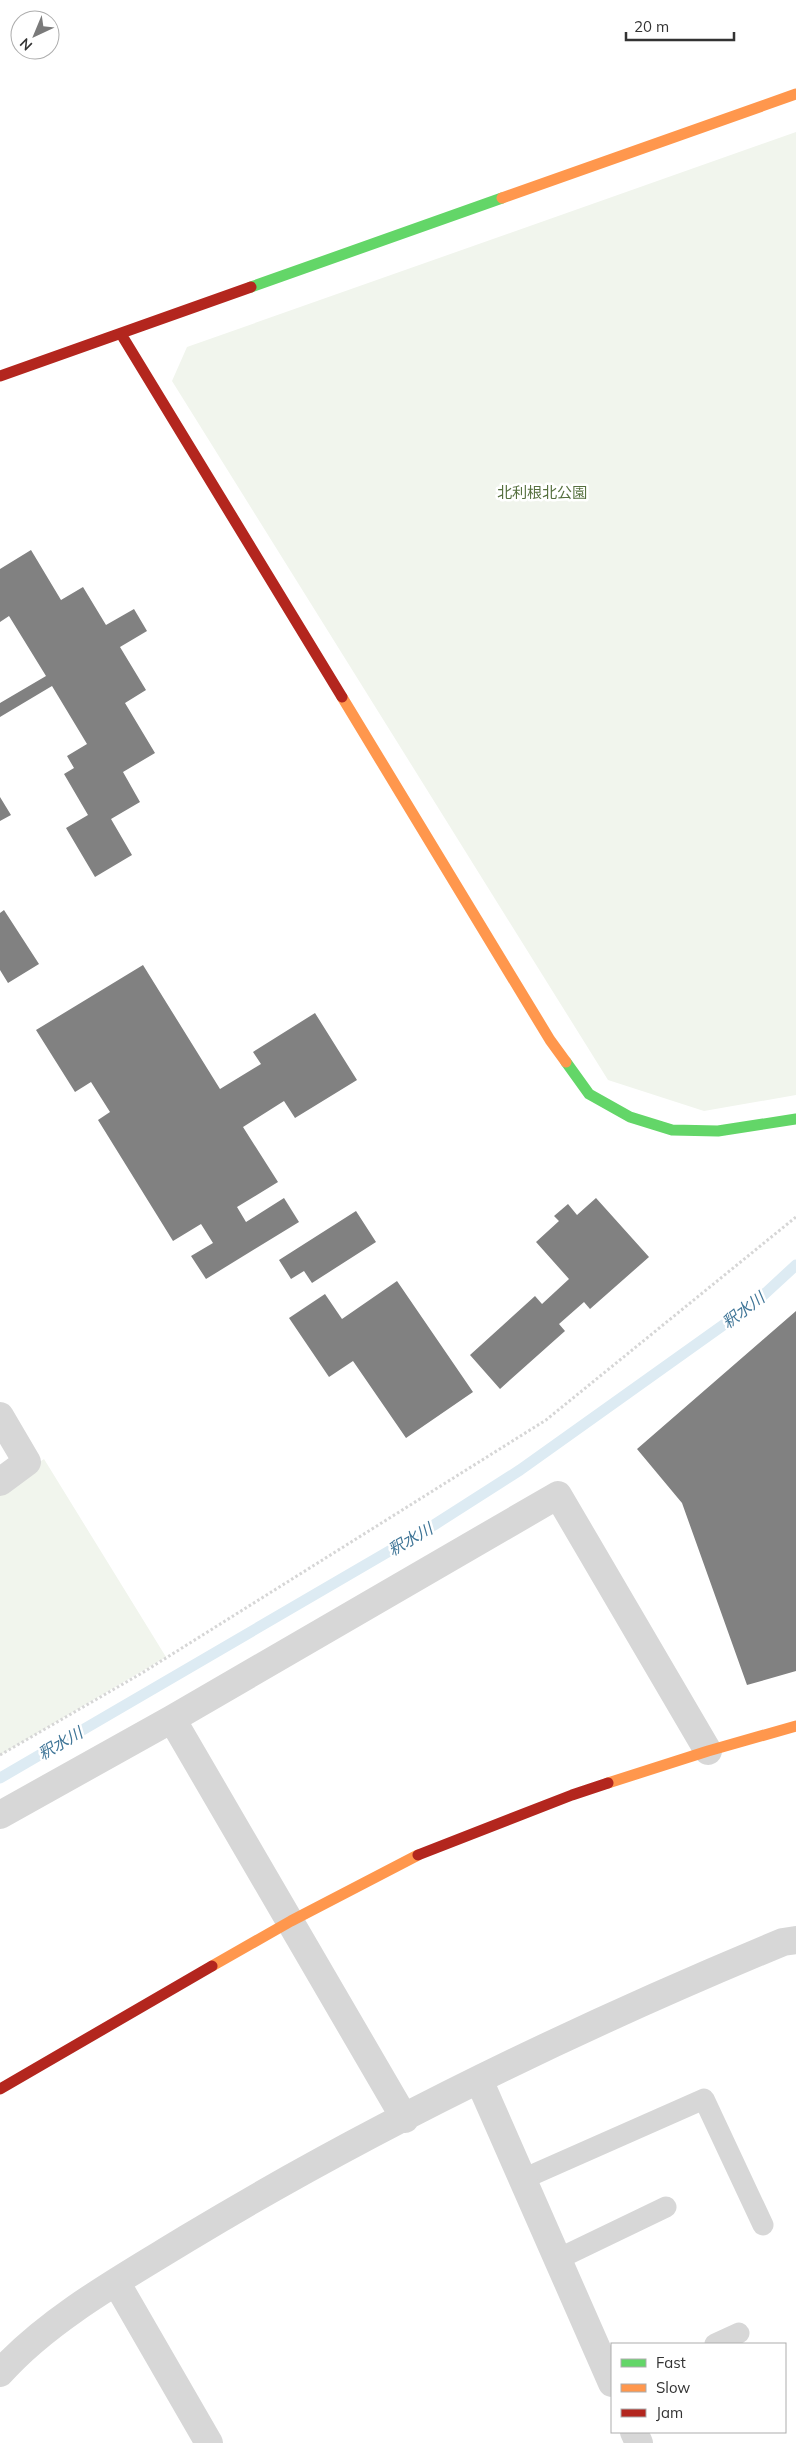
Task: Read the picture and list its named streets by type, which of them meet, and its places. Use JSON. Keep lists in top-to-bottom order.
{
  "water": ["釈水川"],
  "parks": ["北利根北公園"],
  "legend": ["Fast", "Slow", "Jam"],
  "scale_bar": "20 m",
  "north": "bottom left"
}
